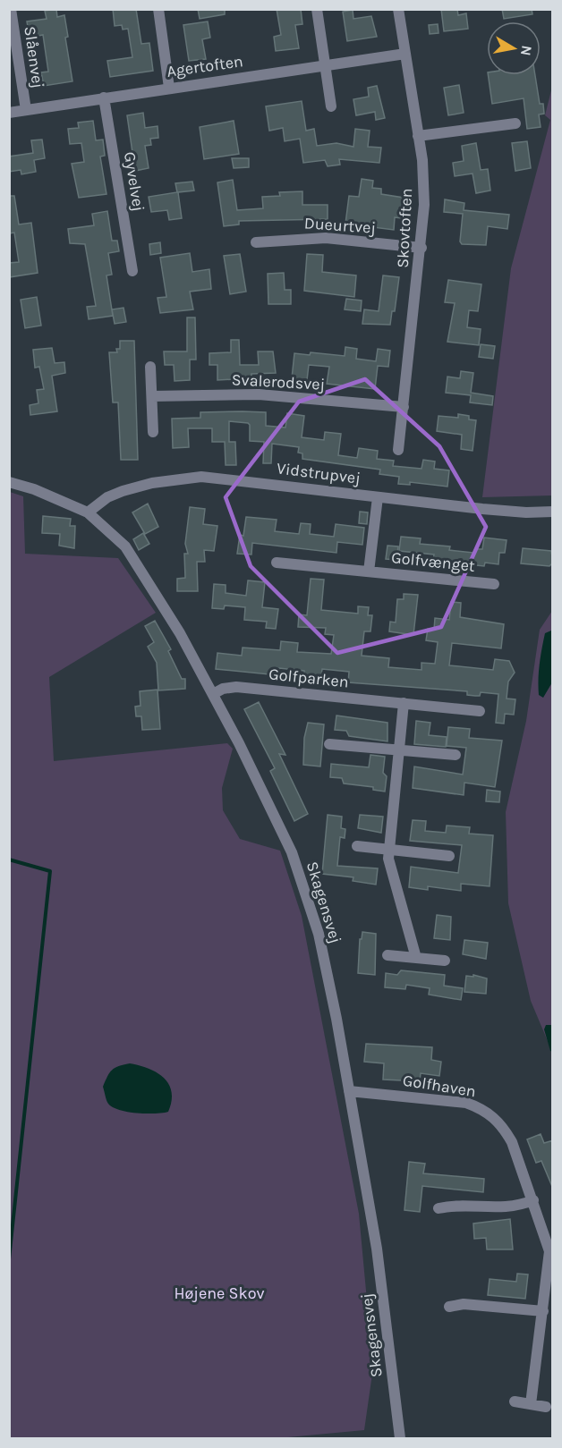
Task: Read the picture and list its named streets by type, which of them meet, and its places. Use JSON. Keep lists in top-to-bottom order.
{
  "streets": {
    "street": [
      "Slåenvej",
      "Agertoften",
      "Gyvelvej",
      "Dueurtvej",
      "Skovtoften",
      "Svalerodsvej",
      "Vidstrupvej",
      "Golfvænget",
      "Golfparken",
      "Skagensvej",
      "Golfhaven"
    ]
  },
  "crossings": [
    ["Slåenvej", "Agertoften"],
    ["Agertoften", "Gyvelvej"],
    ["Agertoften", "Skovtoften"],
    ["Dueurtvej", "Skovtoften"],
    ["Skovtoften", "Svalerodsvej"],
    ["Vidstrupvej", "Golfvænget"],
    ["Vidstrupvej", "Skagensvej"],
    ["Golfparken", "Skagensvej"],
    ["Skagensvej", "Golfhaven"]
  ],
  "parks": ["Højene Skov"],
  "north": "right"
}
